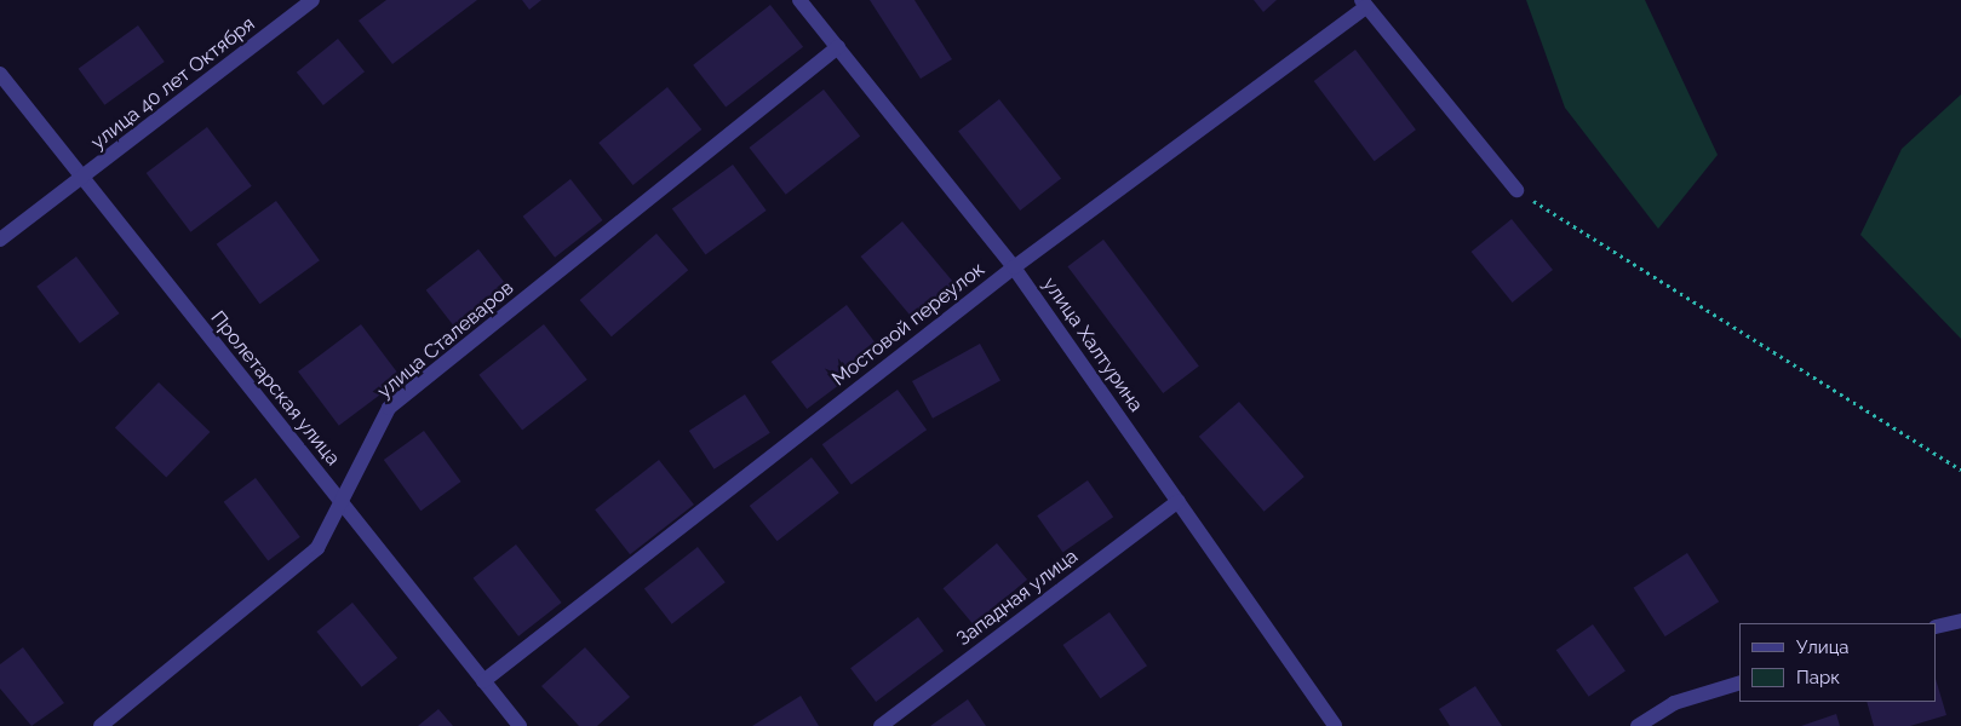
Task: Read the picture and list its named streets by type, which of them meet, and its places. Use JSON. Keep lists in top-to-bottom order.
{
  "streets": {
    "street": [
      "улица 40 лет Октября",
      "Мостовой переулок",
      "улица Сталеваров",
      "улица Халтурина",
      "Пролетарская улица",
      "Западная улица"
    ]
  },
  "crossings": [
    ["улица 40 лет Октября", "Пролетарская улица"],
    ["Мостовой переулок", "улица Халтурина"],
    ["Мостовой переулок", "Пролетарская улица"],
    ["улица Сталеваров", "улица Халтурина"],
    ["улица Сталеваров", "Пролетарская улица"],
    ["улица Халтурина", "Западная улица"]
  ],
  "legend": ["Улица", "Парк"]
}
